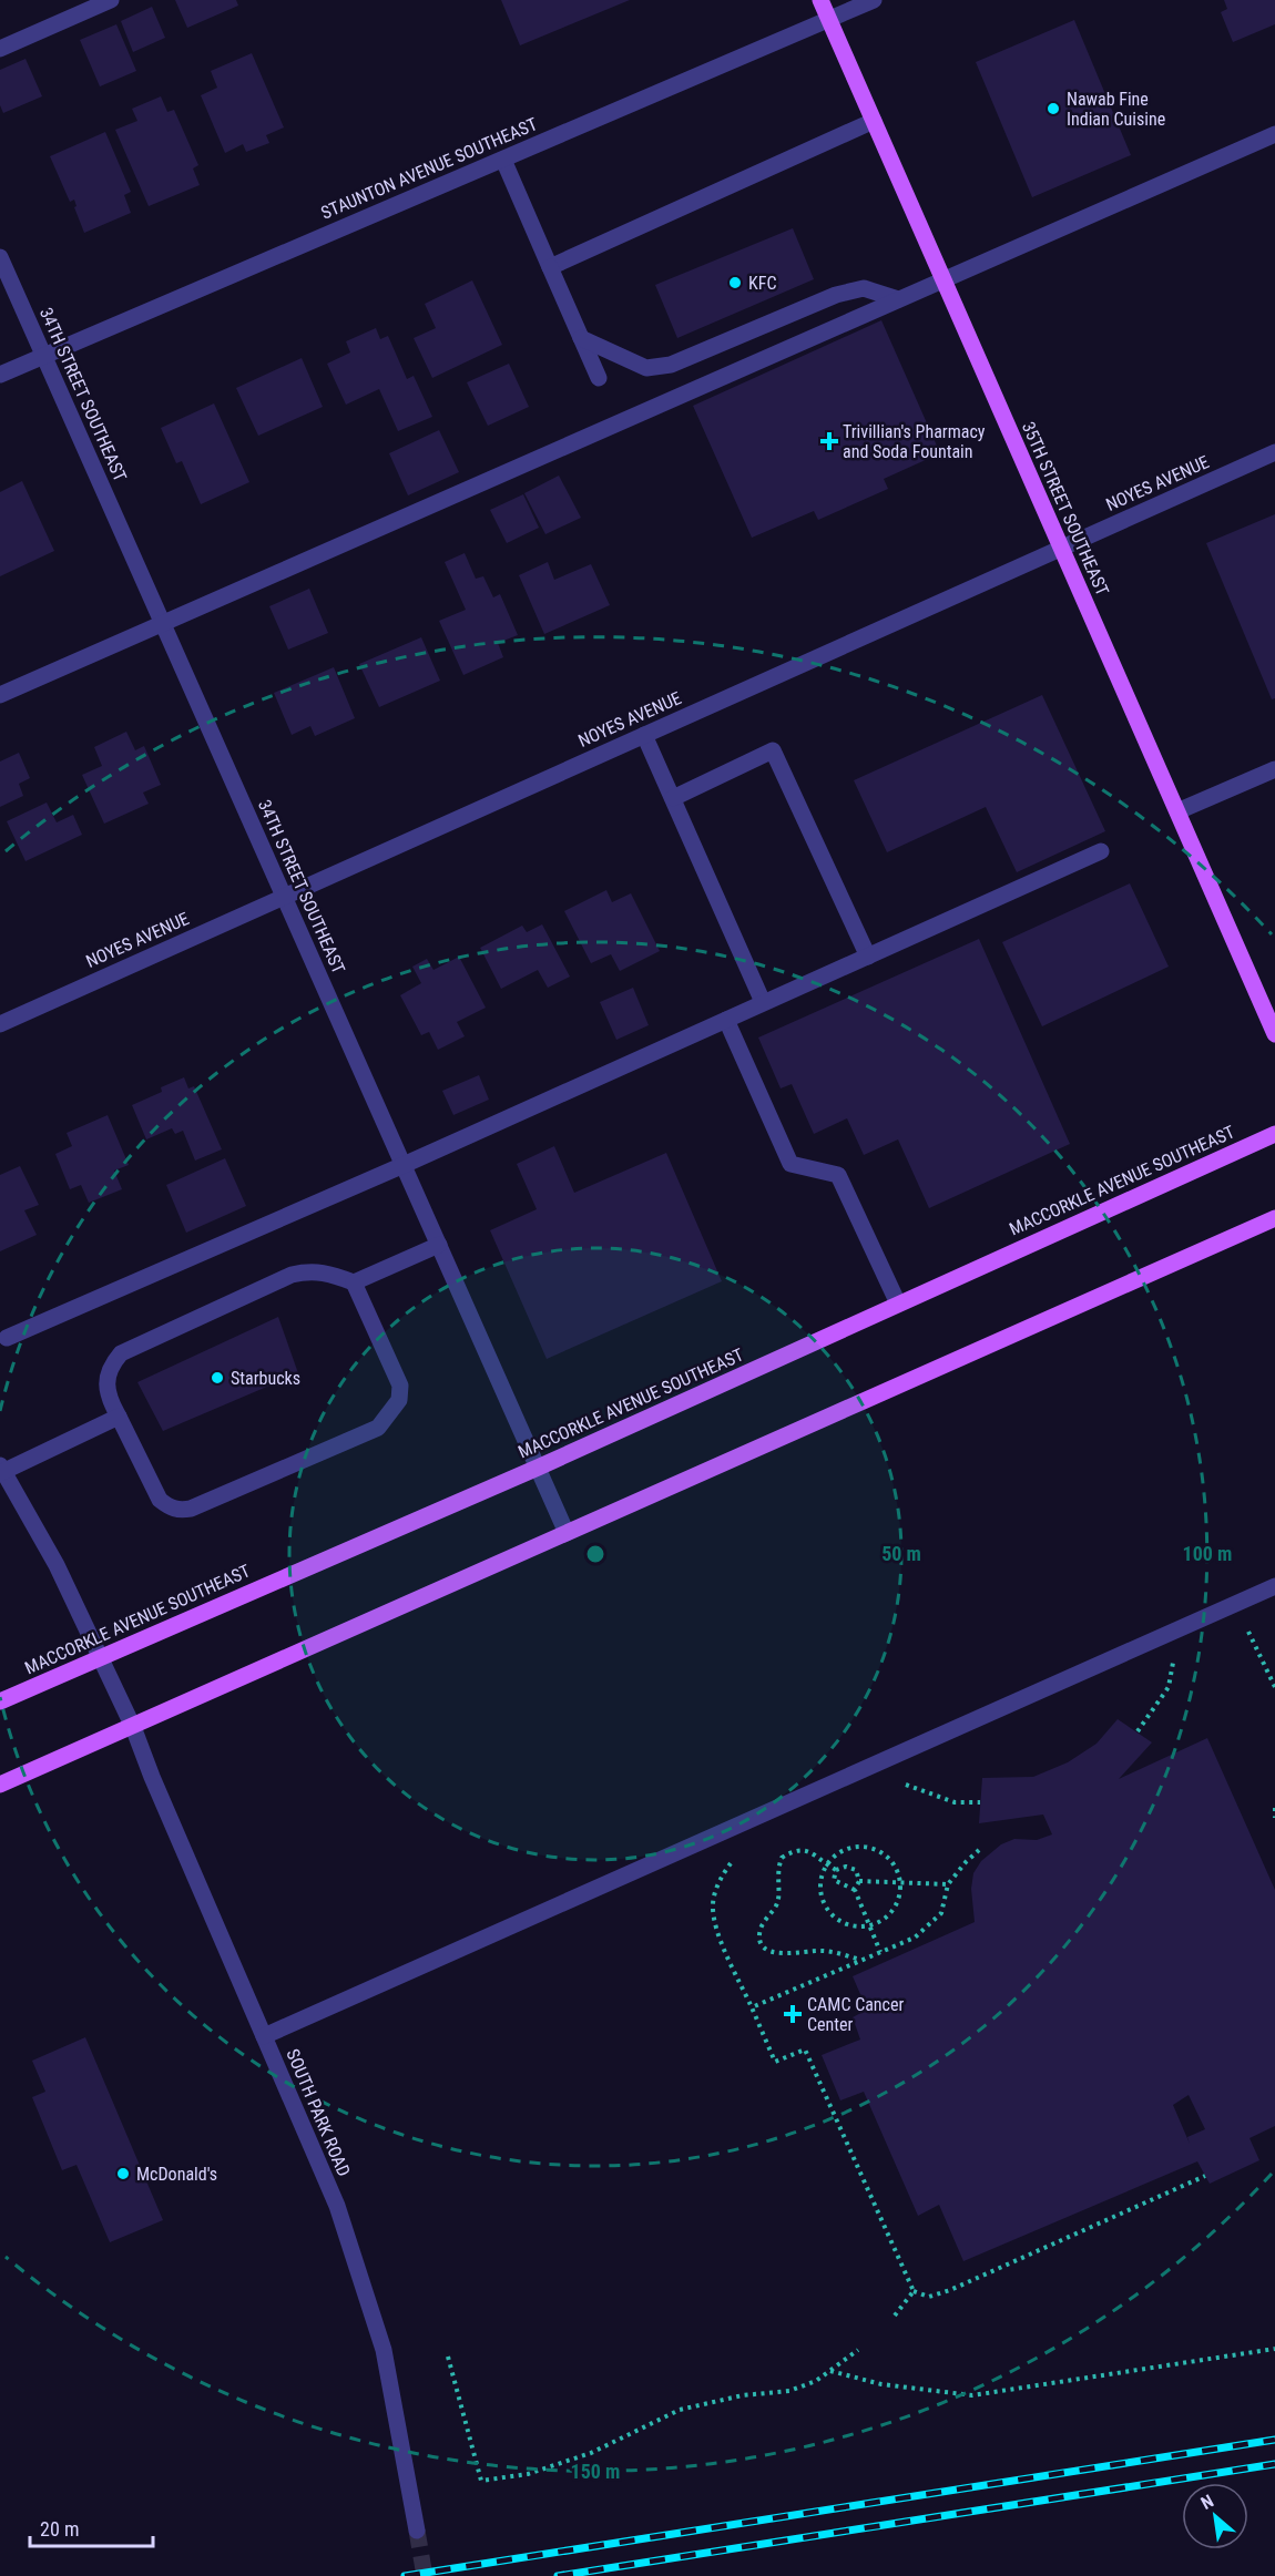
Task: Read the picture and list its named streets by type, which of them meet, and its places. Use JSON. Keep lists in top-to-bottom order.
{
  "streets": {
    "main road": ["35TH STREET SOUTHEAST", "MACCORKLE AVENUE SOUTHEAST"],
    "street": [
      "STAUNTON AVENUE SOUTHEAST",
      "34TH STREET SOUTHEAST",
      "NOYES AVENUE",
      "SOUTH PARK ROAD"
    ]
  },
  "crossings": [
    ["STAUNTON AVENUE SOUTHEAST", "34TH STREET SOUTHEAST"],
    ["STAUNTON AVENUE SOUTHEAST", "35TH STREET SOUTHEAST"],
    ["34TH STREET SOUTHEAST", "NOYES AVENUE"],
    ["34TH STREET SOUTHEAST", "MACCORKLE AVENUE SOUTHEAST"],
    ["NOYES AVENUE", "35TH STREET SOUTHEAST"],
    ["MACCORKLE AVENUE SOUTHEAST", "SOUTH PARK ROAD"]
  ],
  "places": {
    "other": [
      "Nawab Fine Indian Cuisine",
      "KFC",
      "Starbucks",
      "McDonald's"
    ],
    "health": ["Trivillian's Pharmacy and Soda Fountain", "CAMC Cancer Center"]
  },
  "scale_bar": "20 m",
  "north": "top left",
  "rings": ["50 m", "100 m", "150 m"]
}
